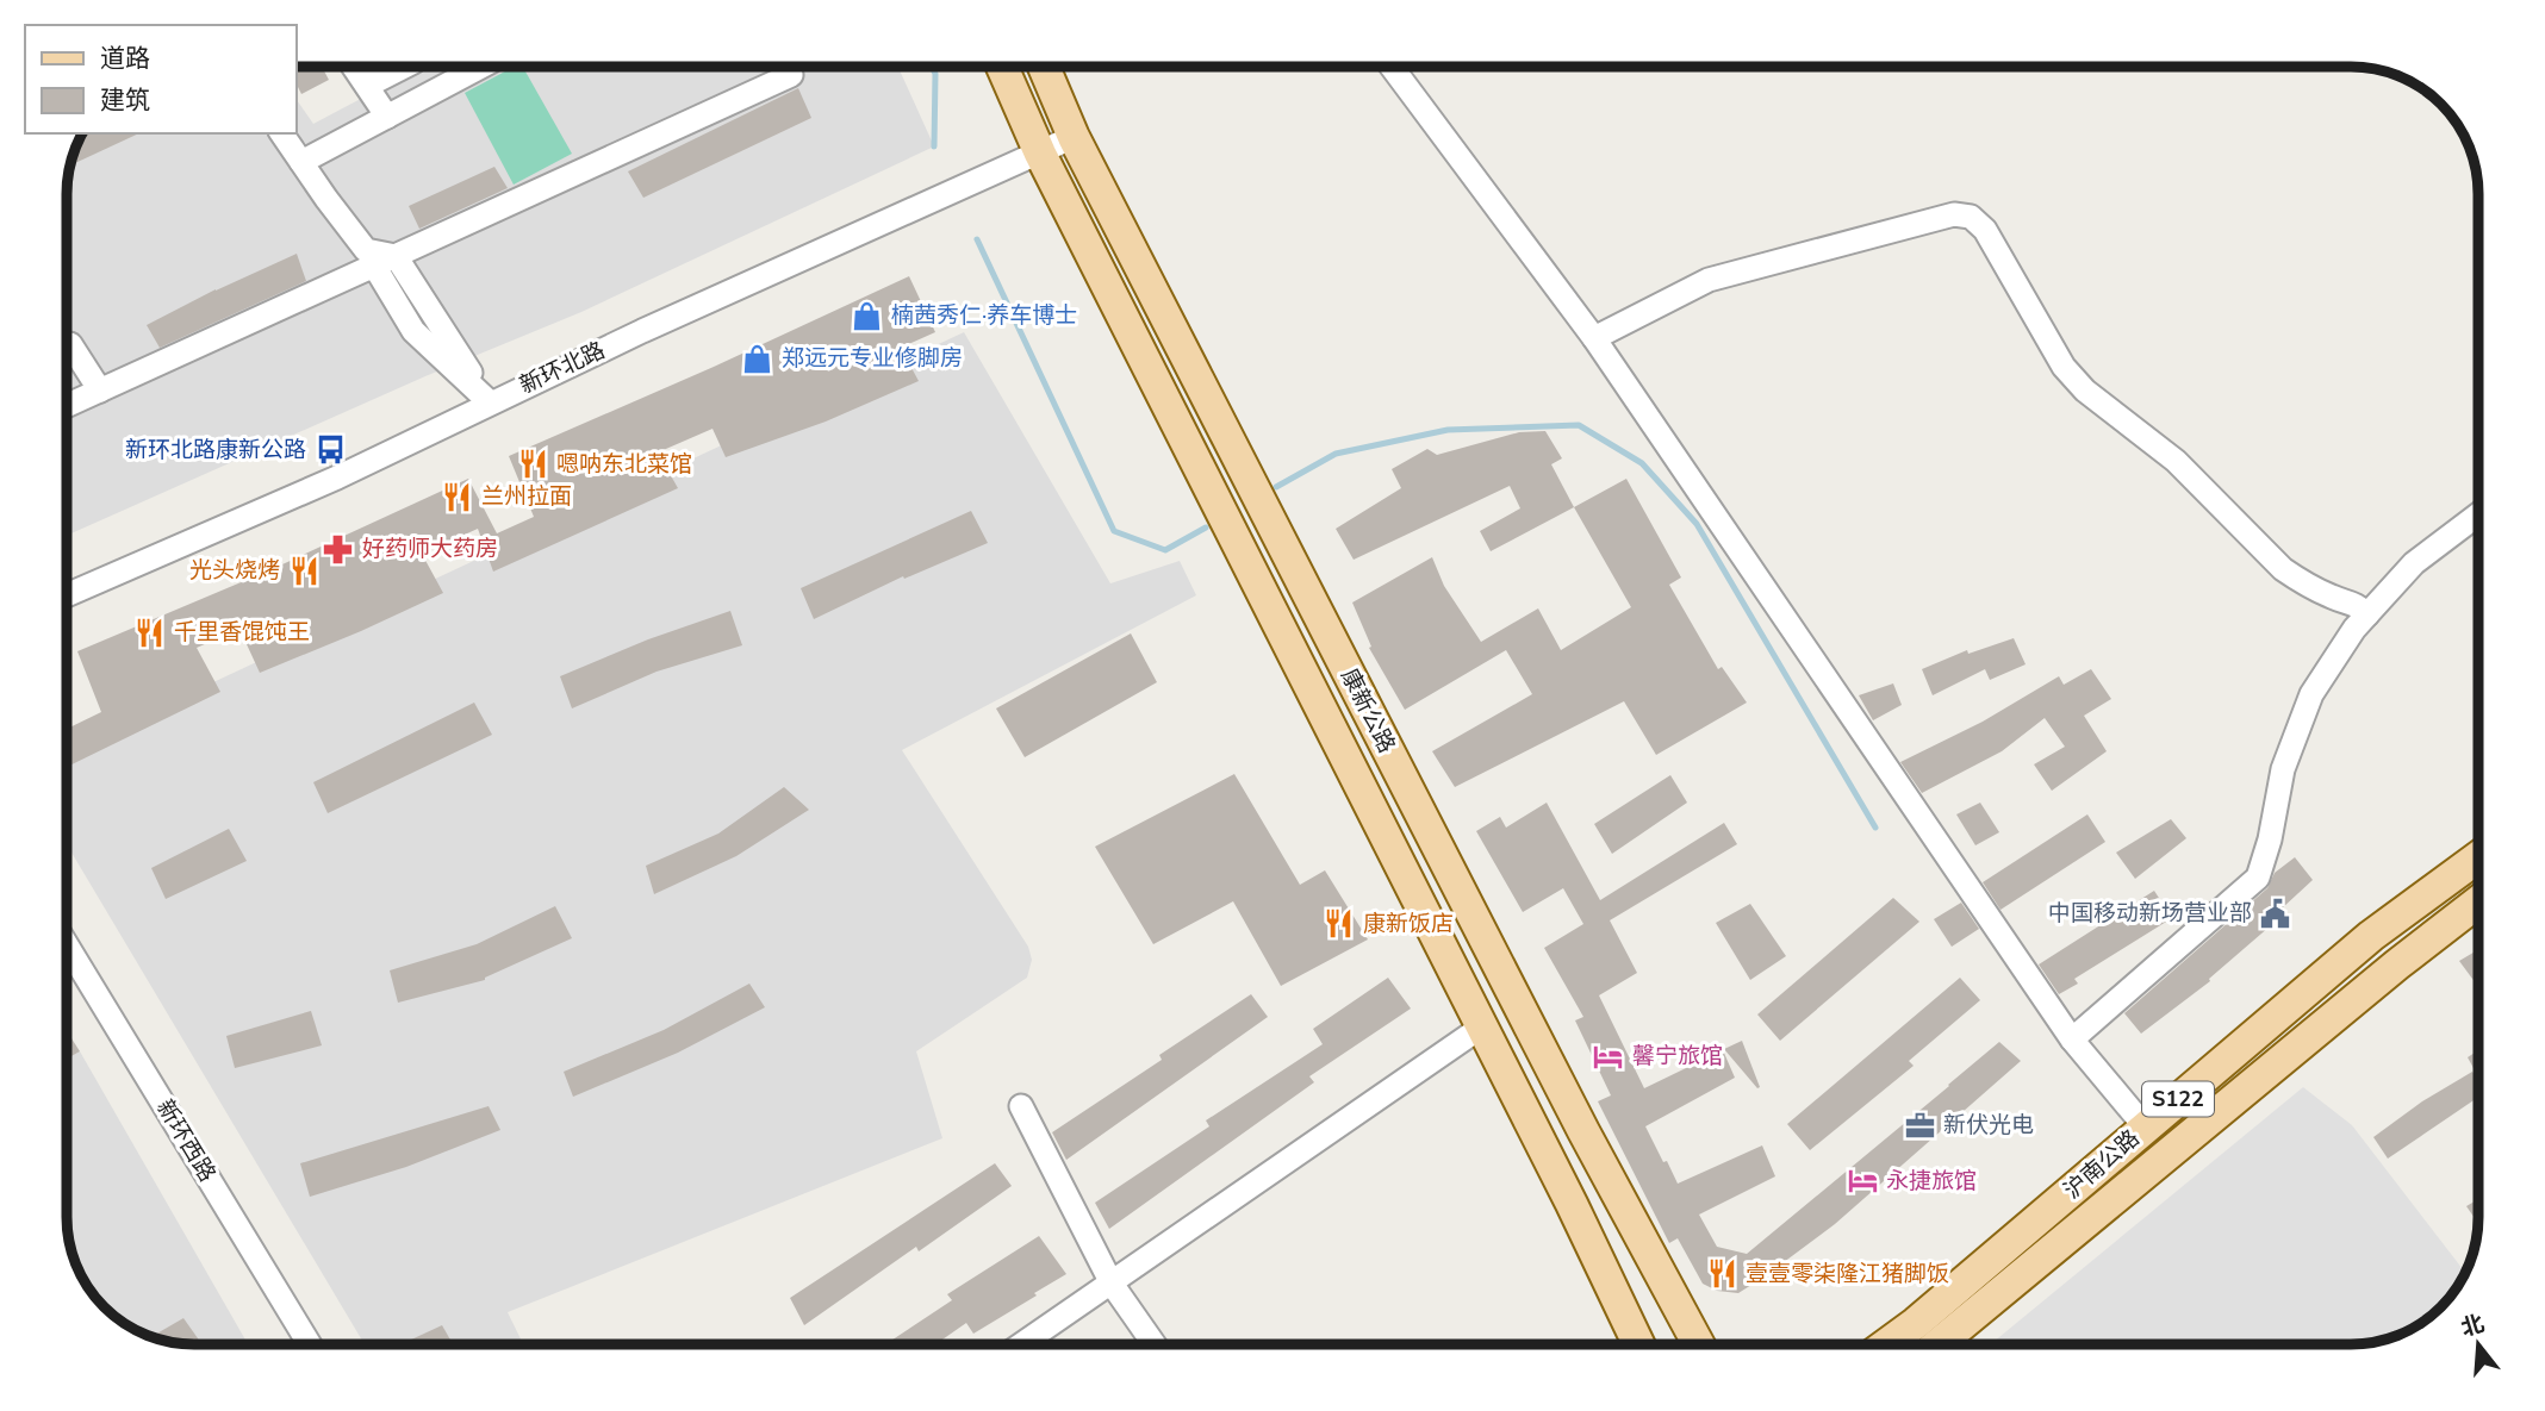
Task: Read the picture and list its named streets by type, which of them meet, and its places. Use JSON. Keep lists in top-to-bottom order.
{
  "streets": {
    "main road": ["康新公路", "S122", "沪南公路"],
    "street": ["新环北路", "新环西路"]
  },
  "crossings": [
    ["新环北路", "康新公路"]
  ],
  "places": {
    "shop": ["楠茜秀仁·养车博士", "郑远元专业修脚房"],
    "bus stop": ["新环北路康新公路"],
    "restaurant": [
      "嗯呐东北菜馆",
      "兰州拉面",
      "光头烧烤",
      "千里香馄饨王",
      "康新饭店",
      "壹壹零柒隆江猪脚饭"
    ],
    "pharmacy": ["好药师大药房"],
    "public building": ["中国移动新场营业部"],
    "hotel": ["馨宁旅馆", "永捷旅馆"],
    "office": ["新伏光电"]
  },
  "legend": ["道路", "建筑"],
  "north": "top"
}
